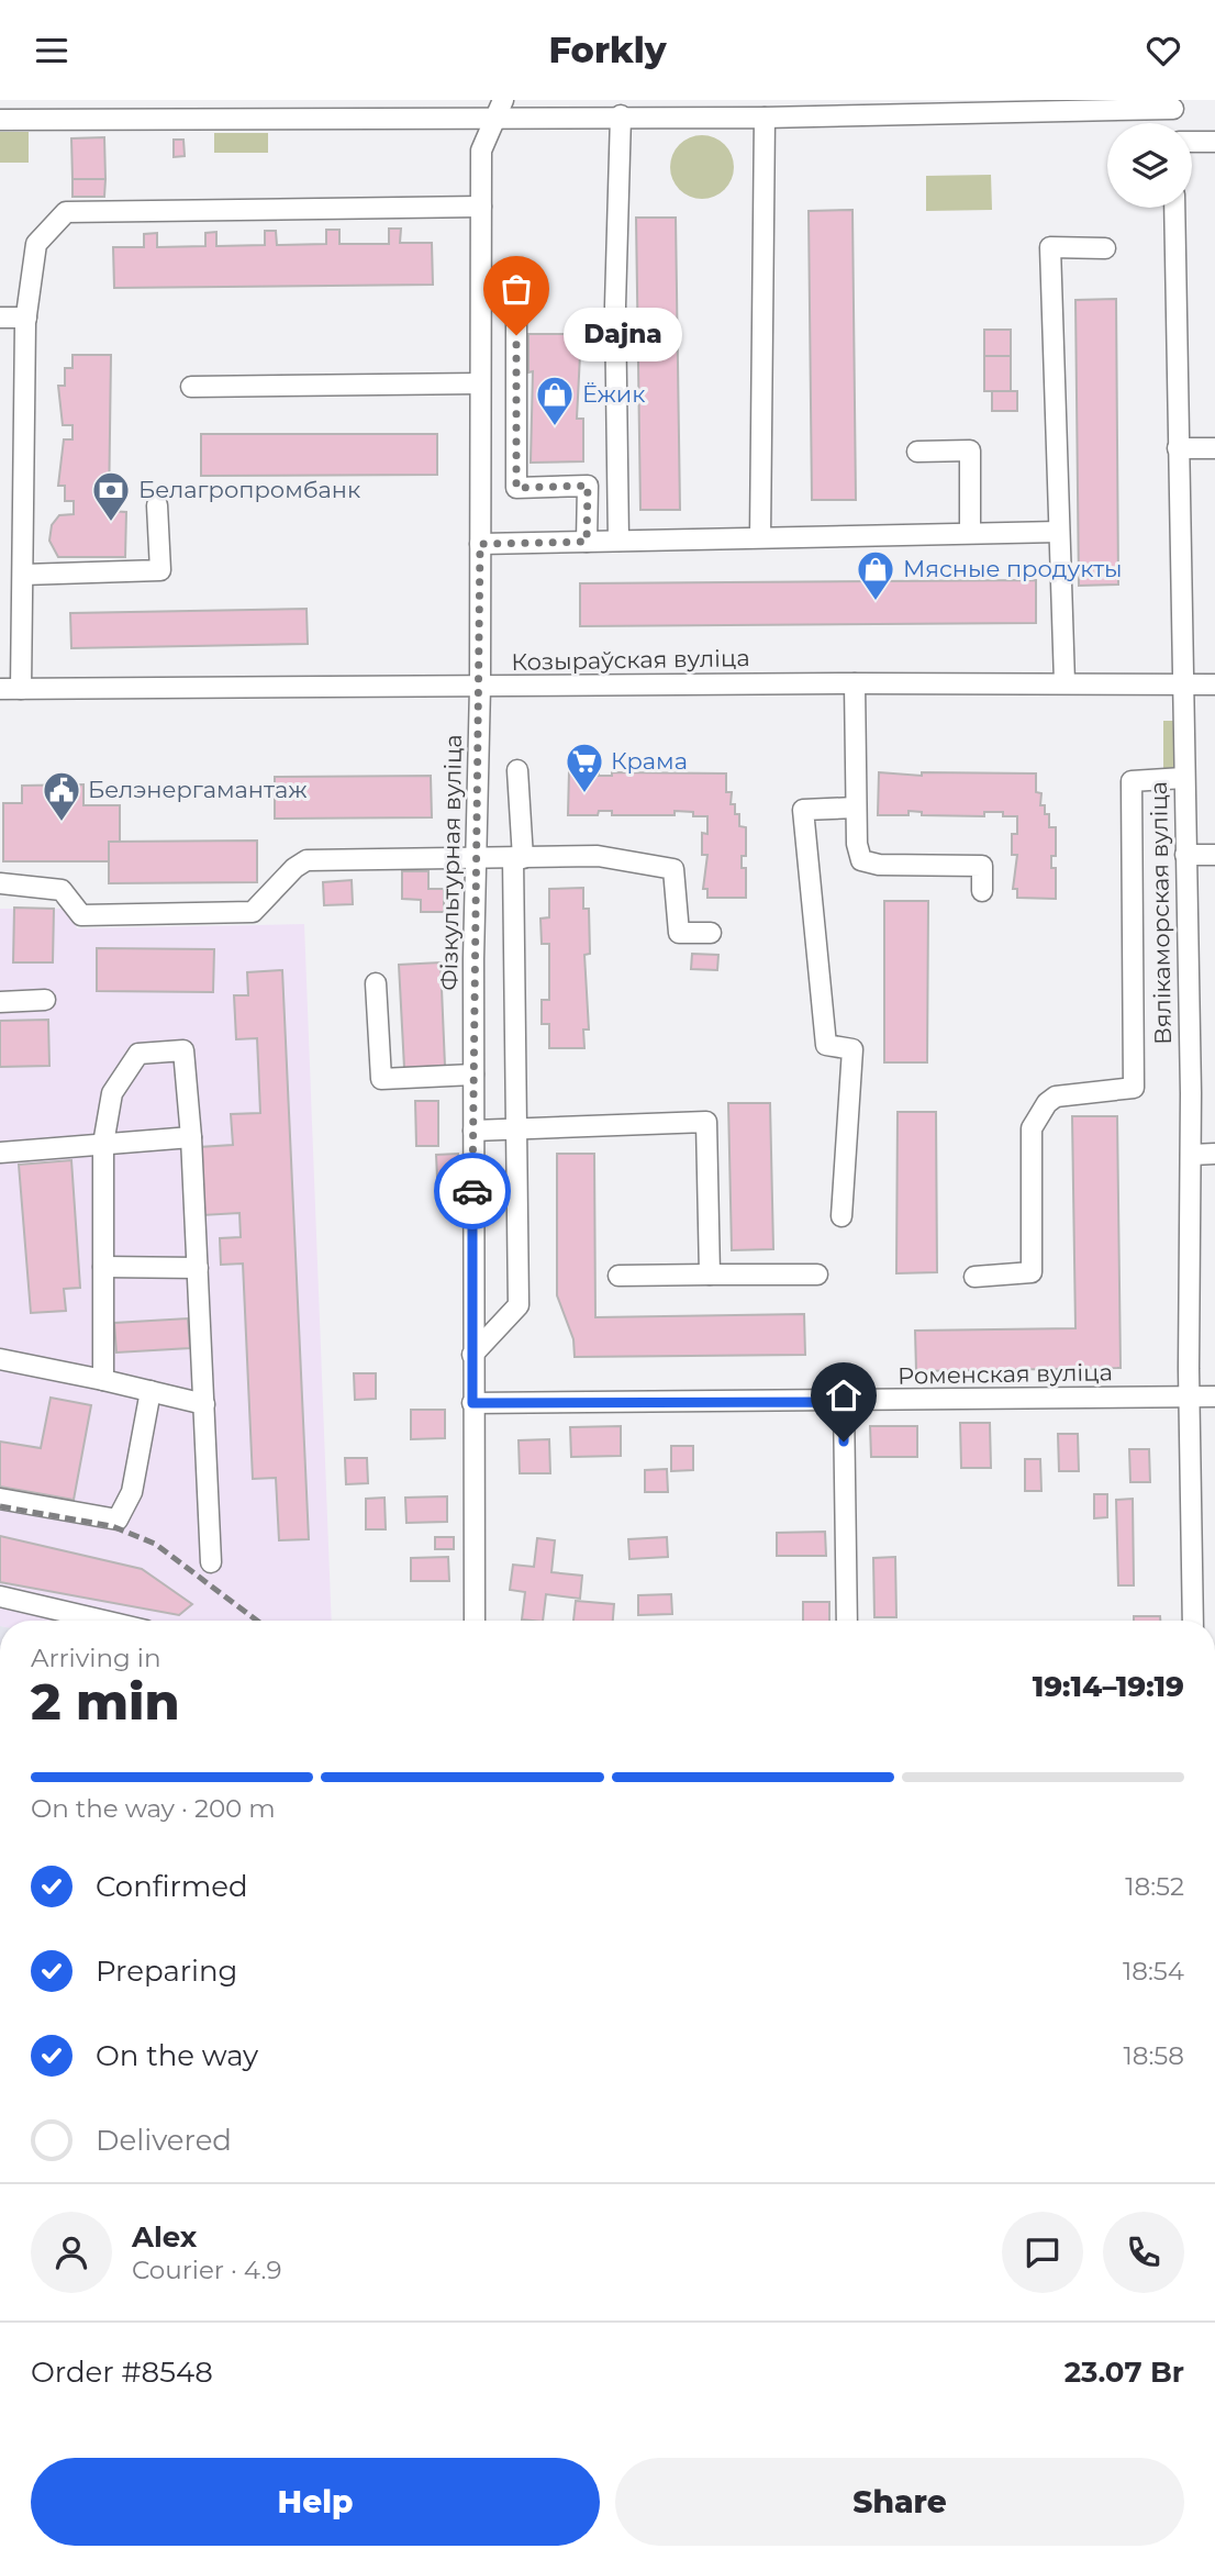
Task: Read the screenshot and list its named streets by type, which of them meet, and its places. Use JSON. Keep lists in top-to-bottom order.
{
  "streets": {
    "street": [
      "Козыраўская вуліца",
      "Фізкультурная вуліца",
      "Вялікаморская вуліца",
      "Роменская вуліца"
    ]
  },
  "crossings": [
    ["Козыраўская вуліца", "Фізкультурная вуліца"],
    ["Козыраўская вуліца", "Вялікаморская вуліца"],
    ["Фізкультурная вуліца", "Роменская вуліца"],
    ["Вялікаморская вуліца", "Роменская вуліца"]
  ],
  "places": {
    "other": ["Dajna"],
    "shop": ["Ёжик", "Мясные продукты"],
    "bank": ["Белагропромбанк"],
    "supermarket": ["Крама"],
    "public building": ["Белэнергамантаж"]
  },
  "page": {
    "header": "Forkly",
    "bubble": "Dajna",
    "heading": ["2 min", "Arriving in", "19:14–19:19"],
    "panel": [
      "Alex",
      "Courier · 4.9",
      "Order #8548",
      "23.07 Br"
    ],
    "bar": "On the way · 200 m",
    "list": [
      ["Confirmed", "18:52"],
      ["Preparing", "18:54"],
      ["On the way", "18:58"],
      "Delivered"
    ],
    "buttons": ["Help", "Share"]
  }
}
